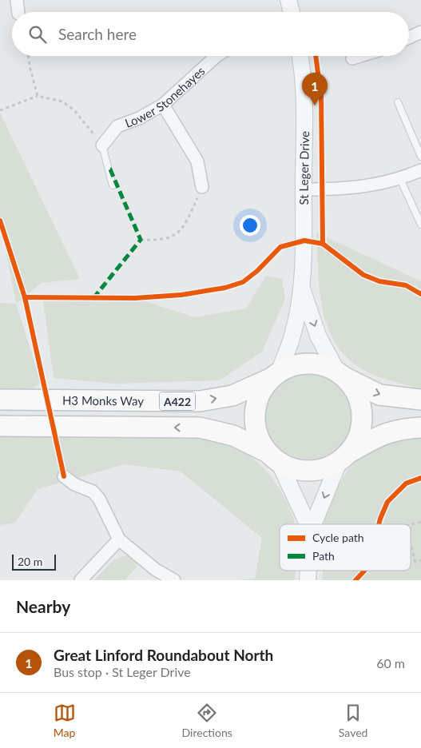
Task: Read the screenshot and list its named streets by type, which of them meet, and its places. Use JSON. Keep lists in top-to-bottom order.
{
  "streets": {
    "main road": ["H3 Monks Way", "A422"],
    "street": ["Lower Stonehayes", "St Leger Drive"]
  },
  "crossings": [
    ["St Leger Drive", "H3 Monks Way"],
    ["St Leger Drive", "A422"],
    ["H3 Monks Way", "A422"]
  ],
  "legend": ["Cycle path", "Path"],
  "scale_bar": "20 m",
  "page": {
    "search": "Search here",
    "pins": "1",
    "scale": "20 m",
    "heading": "Nearby",
    "list": [
      {
        "mark": "1",
        "name": "Great Linford Roundabout North",
        "note": "Bus stop · St Leger Drive",
        "value": "60 m"
      }
    ],
    "nav": ["Map", "Directions", "Saved"]
  }
}
